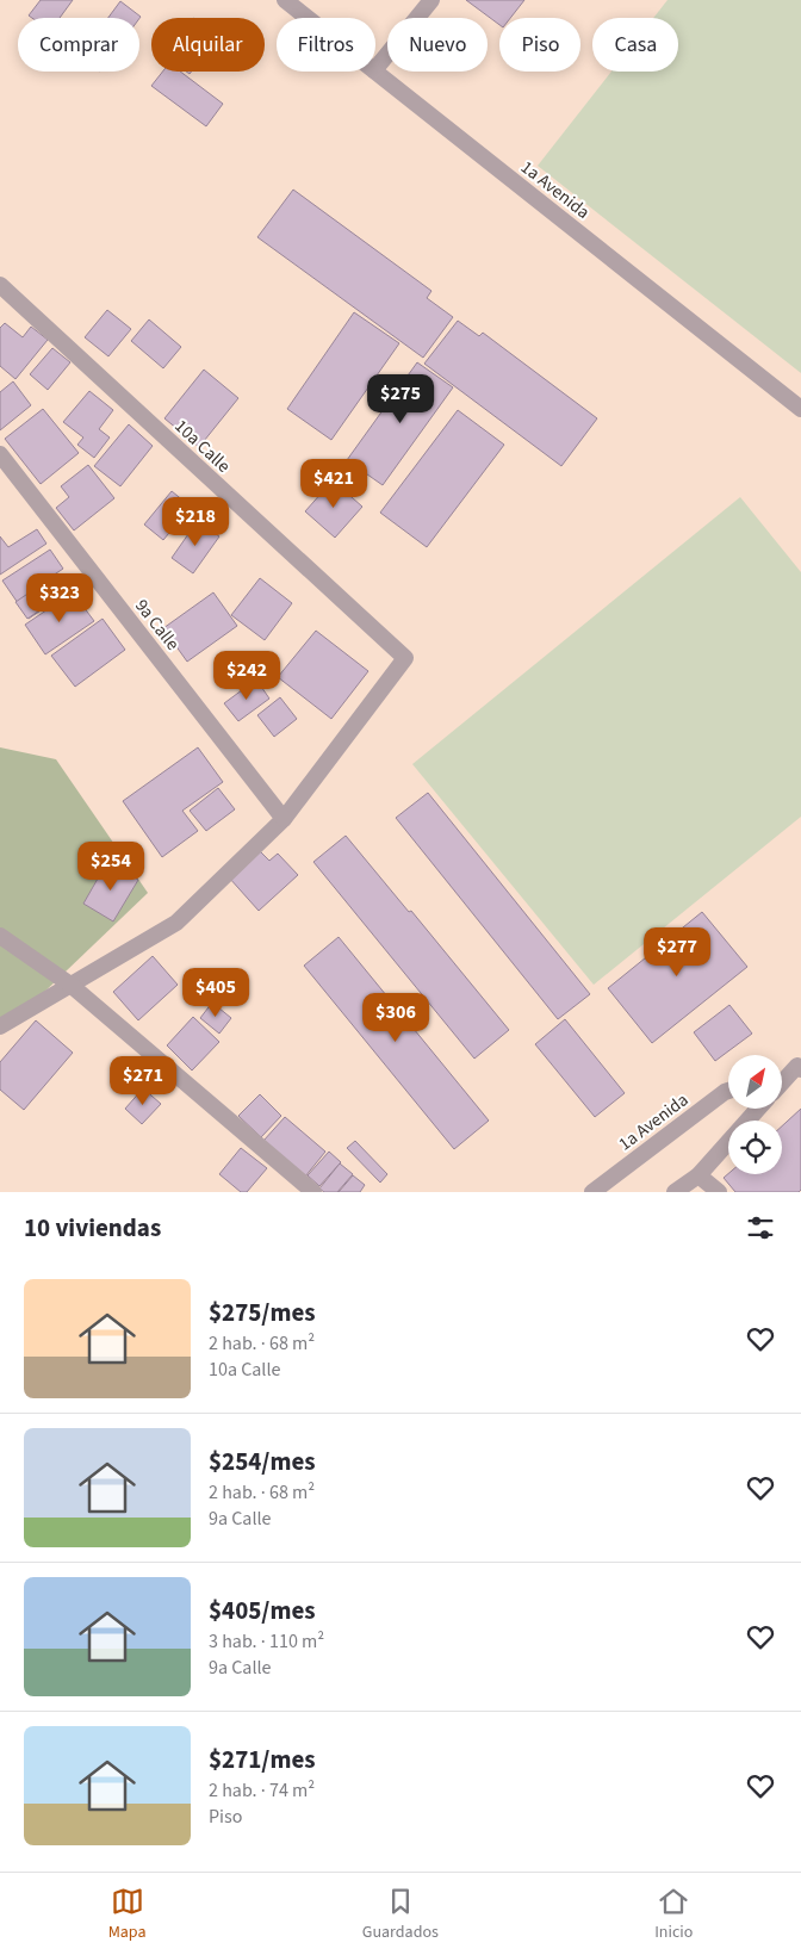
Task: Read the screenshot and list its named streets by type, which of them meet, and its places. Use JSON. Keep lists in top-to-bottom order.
{
  "streets": {
    "street": ["1a Avenida", "10a Calle", "9a Calle"]
  },
  "crossings": [
    ["10a Calle", "9a Calle"]
  ],
  "north": "top right",
  "page": {
    "chip": [
      "Comprar",
      "Alquilar",
      "Filtros",
      "Nuevo",
      "Piso",
      "Casa"
    ],
    "price": [
      "$275",
      "$421",
      "$218",
      "$323",
      "$242",
      "$254",
      "$277",
      "$405",
      "$306",
      "$271"
    ],
    "heading": "10 viviendas",
    "list": [
      {
        "name": "$275/mes",
        "note": "2 hab. · 68 m² · 10a Calle"
      },
      {
        "name": "$254/mes",
        "note": "2 hab. · 68 m² · 9a Calle"
      },
      {
        "name": "$405/mes",
        "note": "3 hab. · 110 m² · 9a Calle"
      },
      {
        "name": "$271/mes",
        "note": "2 hab. · 74 m² · Piso"
      }
    ],
    "tabs": ["Mapa", "Guardados", "Inicio"]
  }
}
